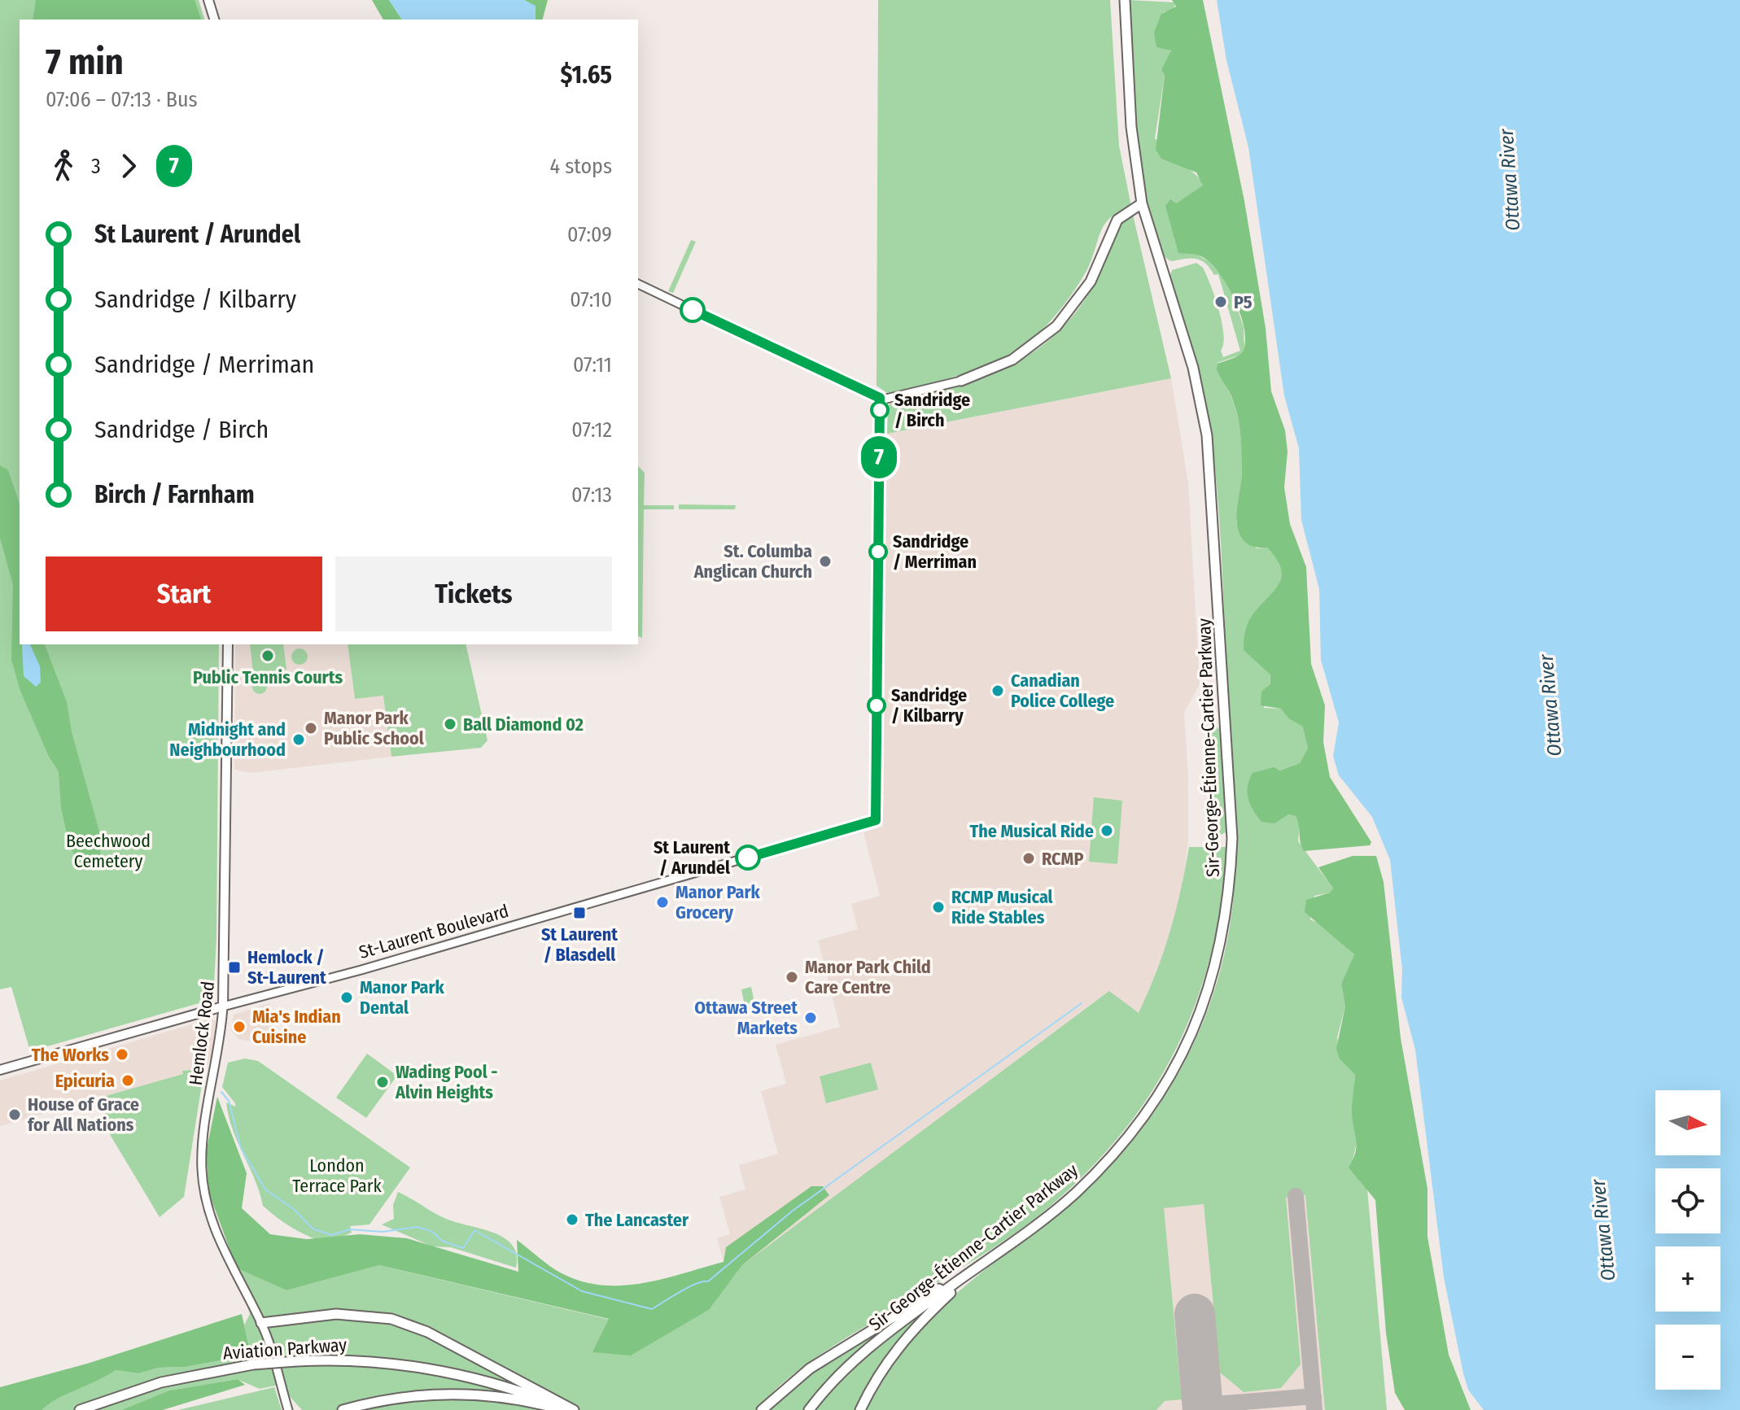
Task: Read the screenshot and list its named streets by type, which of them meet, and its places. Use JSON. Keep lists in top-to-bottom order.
{
  "streets": {
    "main road": [
      "Sir-George-Étienne-Cartier Parkway",
      "St-Laurent Boulevard",
      "Hemlock Road",
      "Aviation Parkway"
    ]
  },
  "crossings": [
    ["St-Laurent Boulevard", "Hemlock Road"]
  ],
  "water": ["Ottawa River"],
  "parks": ["Beechwood Cemetery", "London Terrace Park"],
  "places": {
    "other": [
      "P5",
      "Sandridge / Birch",
      "Sandridge / Merriman",
      "St. Columba Anglican Church",
      "Public Tennis Courts",
      "Canadian Police College",
      "Sandridge / Kilbarry",
      "Ball Diamond 02",
      "Manor Park Public School",
      "Midnight and Neighbourhood",
      "The Musical Ride",
      "St Laurent / Arundel",
      "RCMP",
      "Manor Park Grocery",
      "RCMP Musical Ride Stables",
      "Manor Park Child Care Centre",
      "Manor Park Dental",
      "Ottawa Street Markets",
      "Mia's Indian Cuisine",
      "The Works",
      "Epicuria",
      "Wading Pool - Alvin Heights",
      "House of Grace for All Nations",
      "The Lancaster"
    ],
    "transit": ["St Laurent / Blasdell", "Hemlock / St-Laurent"]
  },
  "lines": ["bus line 7"],
  "north": "right",
  "page": {
    "on_map": "7",
    "heading": ["7 min", "07:06 – 07:13 · Bus", "$1.65"],
    "legs": ["3", "7", "4 stops"],
    "list": [
      {
        "name": "St Laurent / Arundel",
        "value": "07:09"
      },
      {
        "name": "Sandridge / Kilbarry",
        "value": "07:10"
      },
      {
        "name": "Sandridge / Merriman",
        "value": "07:11"
      },
      {
        "name": "Sandridge / Birch",
        "value": "07:12"
      },
      {
        "name": "Birch / Farnham",
        "value": "07:13"
      }
    ],
    "buttons": ["Start", "Tickets"],
    "map_buttons": ["+", "−"]
  }
}
